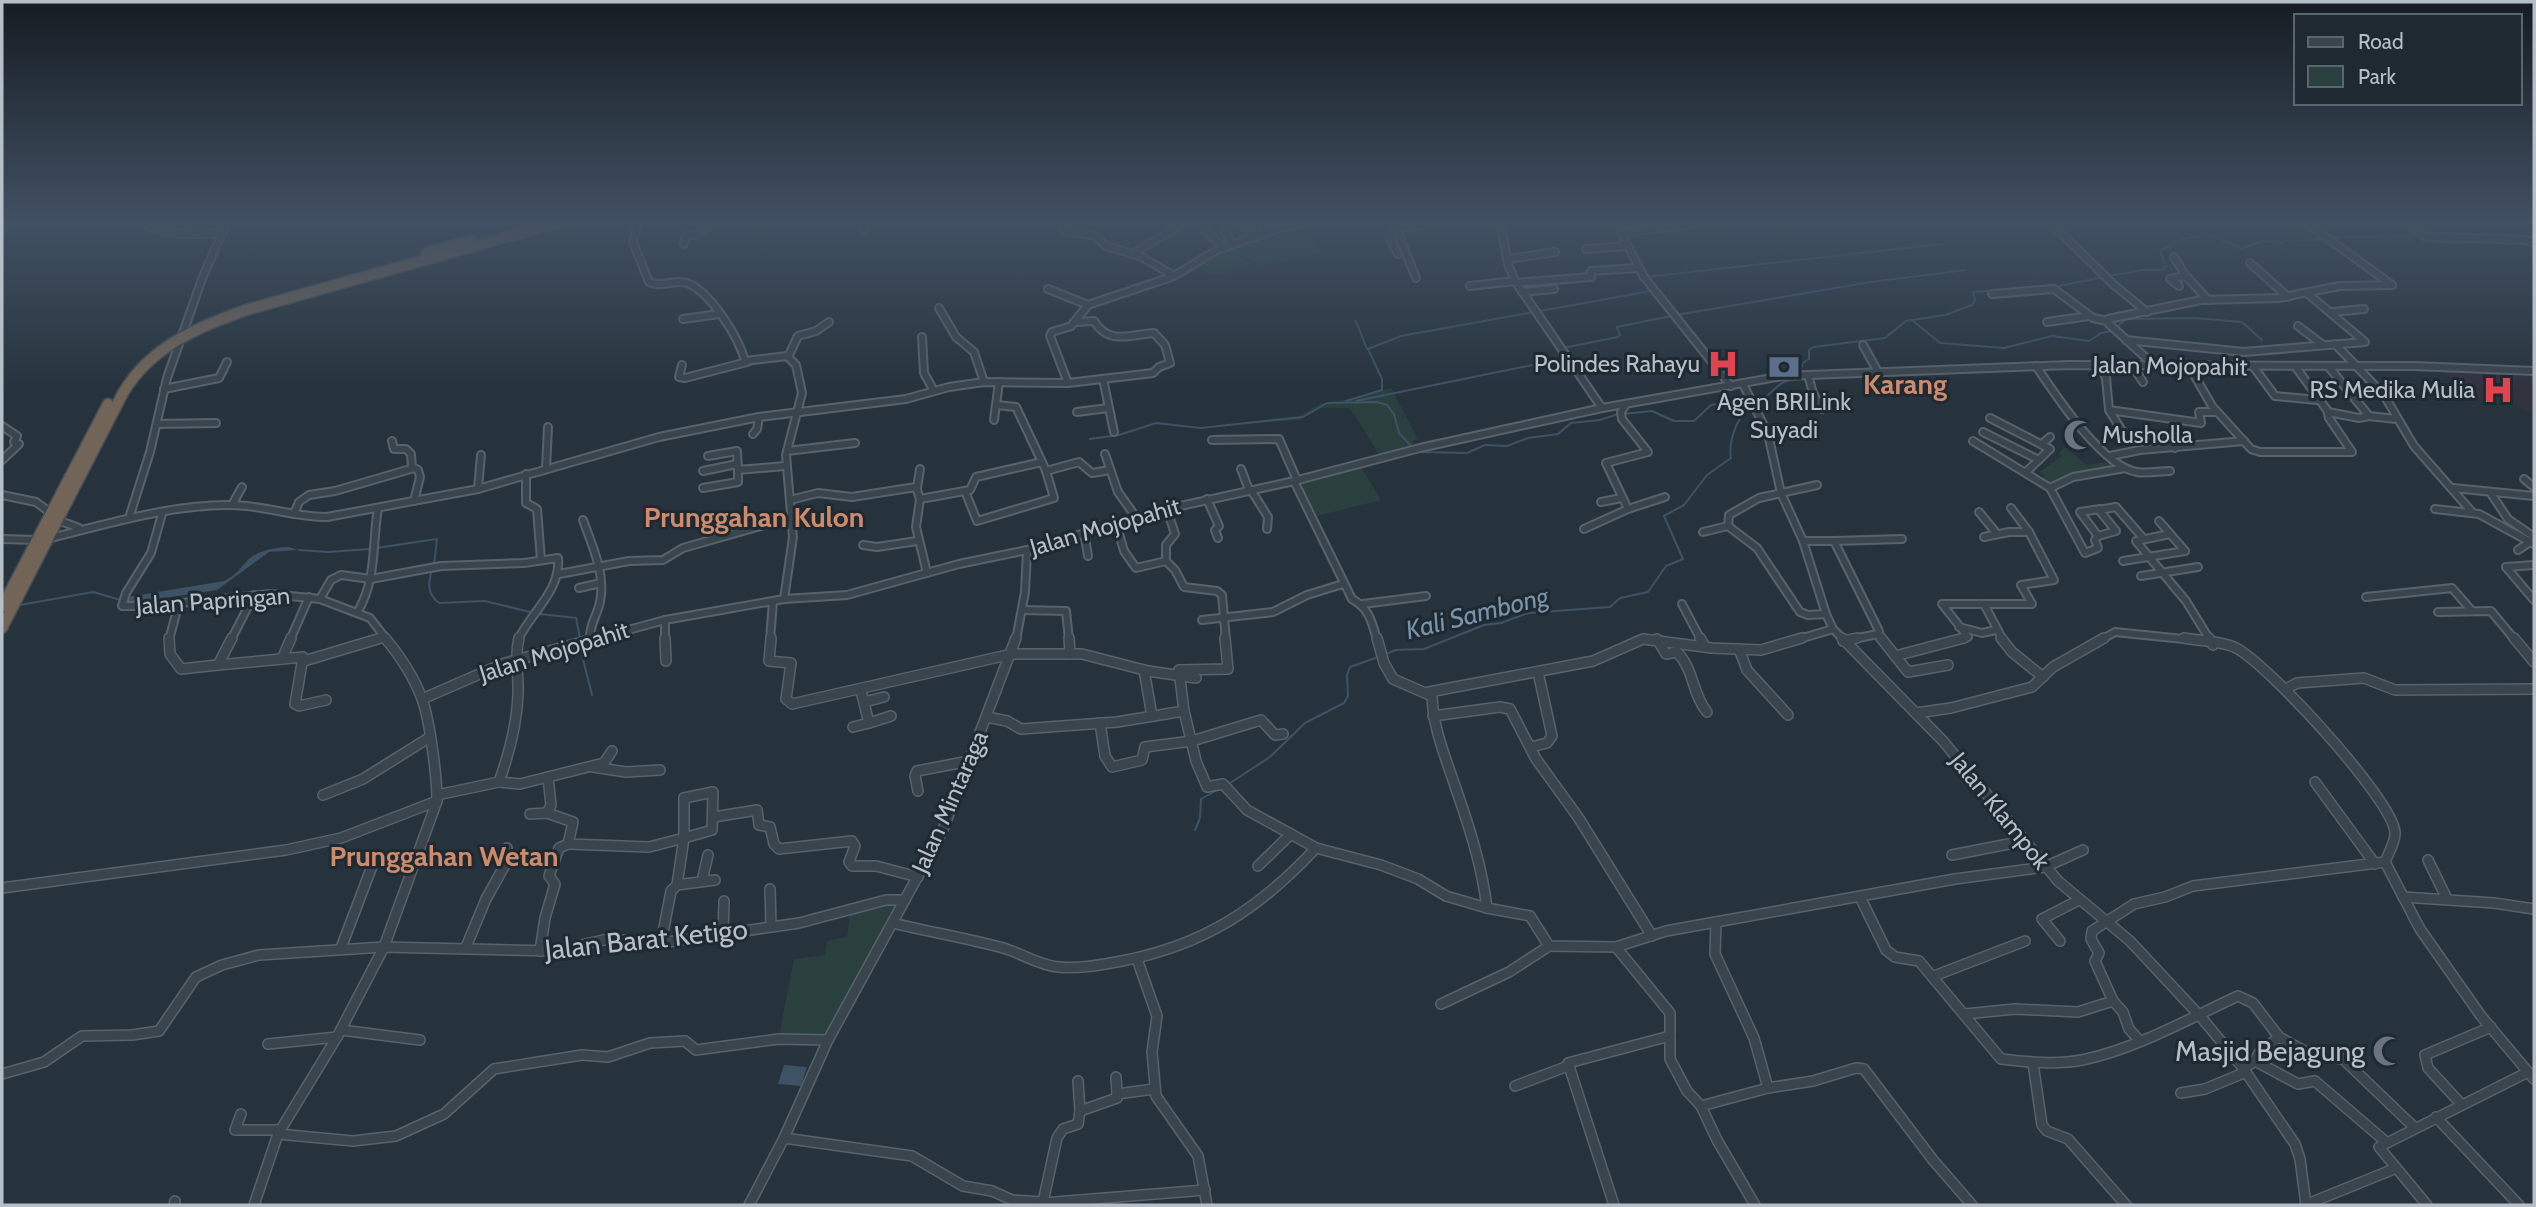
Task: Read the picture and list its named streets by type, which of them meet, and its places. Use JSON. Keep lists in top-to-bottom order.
{
  "streets": {
    "street": [
      "Jalan Mojopahit",
      "Jalan Papringan",
      "Jalan Mintaraga",
      "Jalan Klampok",
      "Jalan Barat Ketigo"
    ]
  },
  "crossings": [
    ["Jalan Mojopahit", "Jalan Papringan"],
    ["Jalan Mojopahit", "Jalan Mintaraga"],
    ["Jalan Mojopahit", "Jalan Klampok"],
    ["Jalan Mintaraga", "Jalan Barat Ketigo"]
  ],
  "districts": ["Karang", "Prunggahan Kulon", "Prunggahan Wetan"],
  "water": ["Kali Sambong"],
  "places": {
    "hospital": ["Polindes Rahayu", "RS Medika Mulia"],
    "bank": ["Agen BRILink Suyadi"],
    "mosque": ["Musholla", "Masjid Bejagung"]
  },
  "legend": ["Road", "Park"]
}
